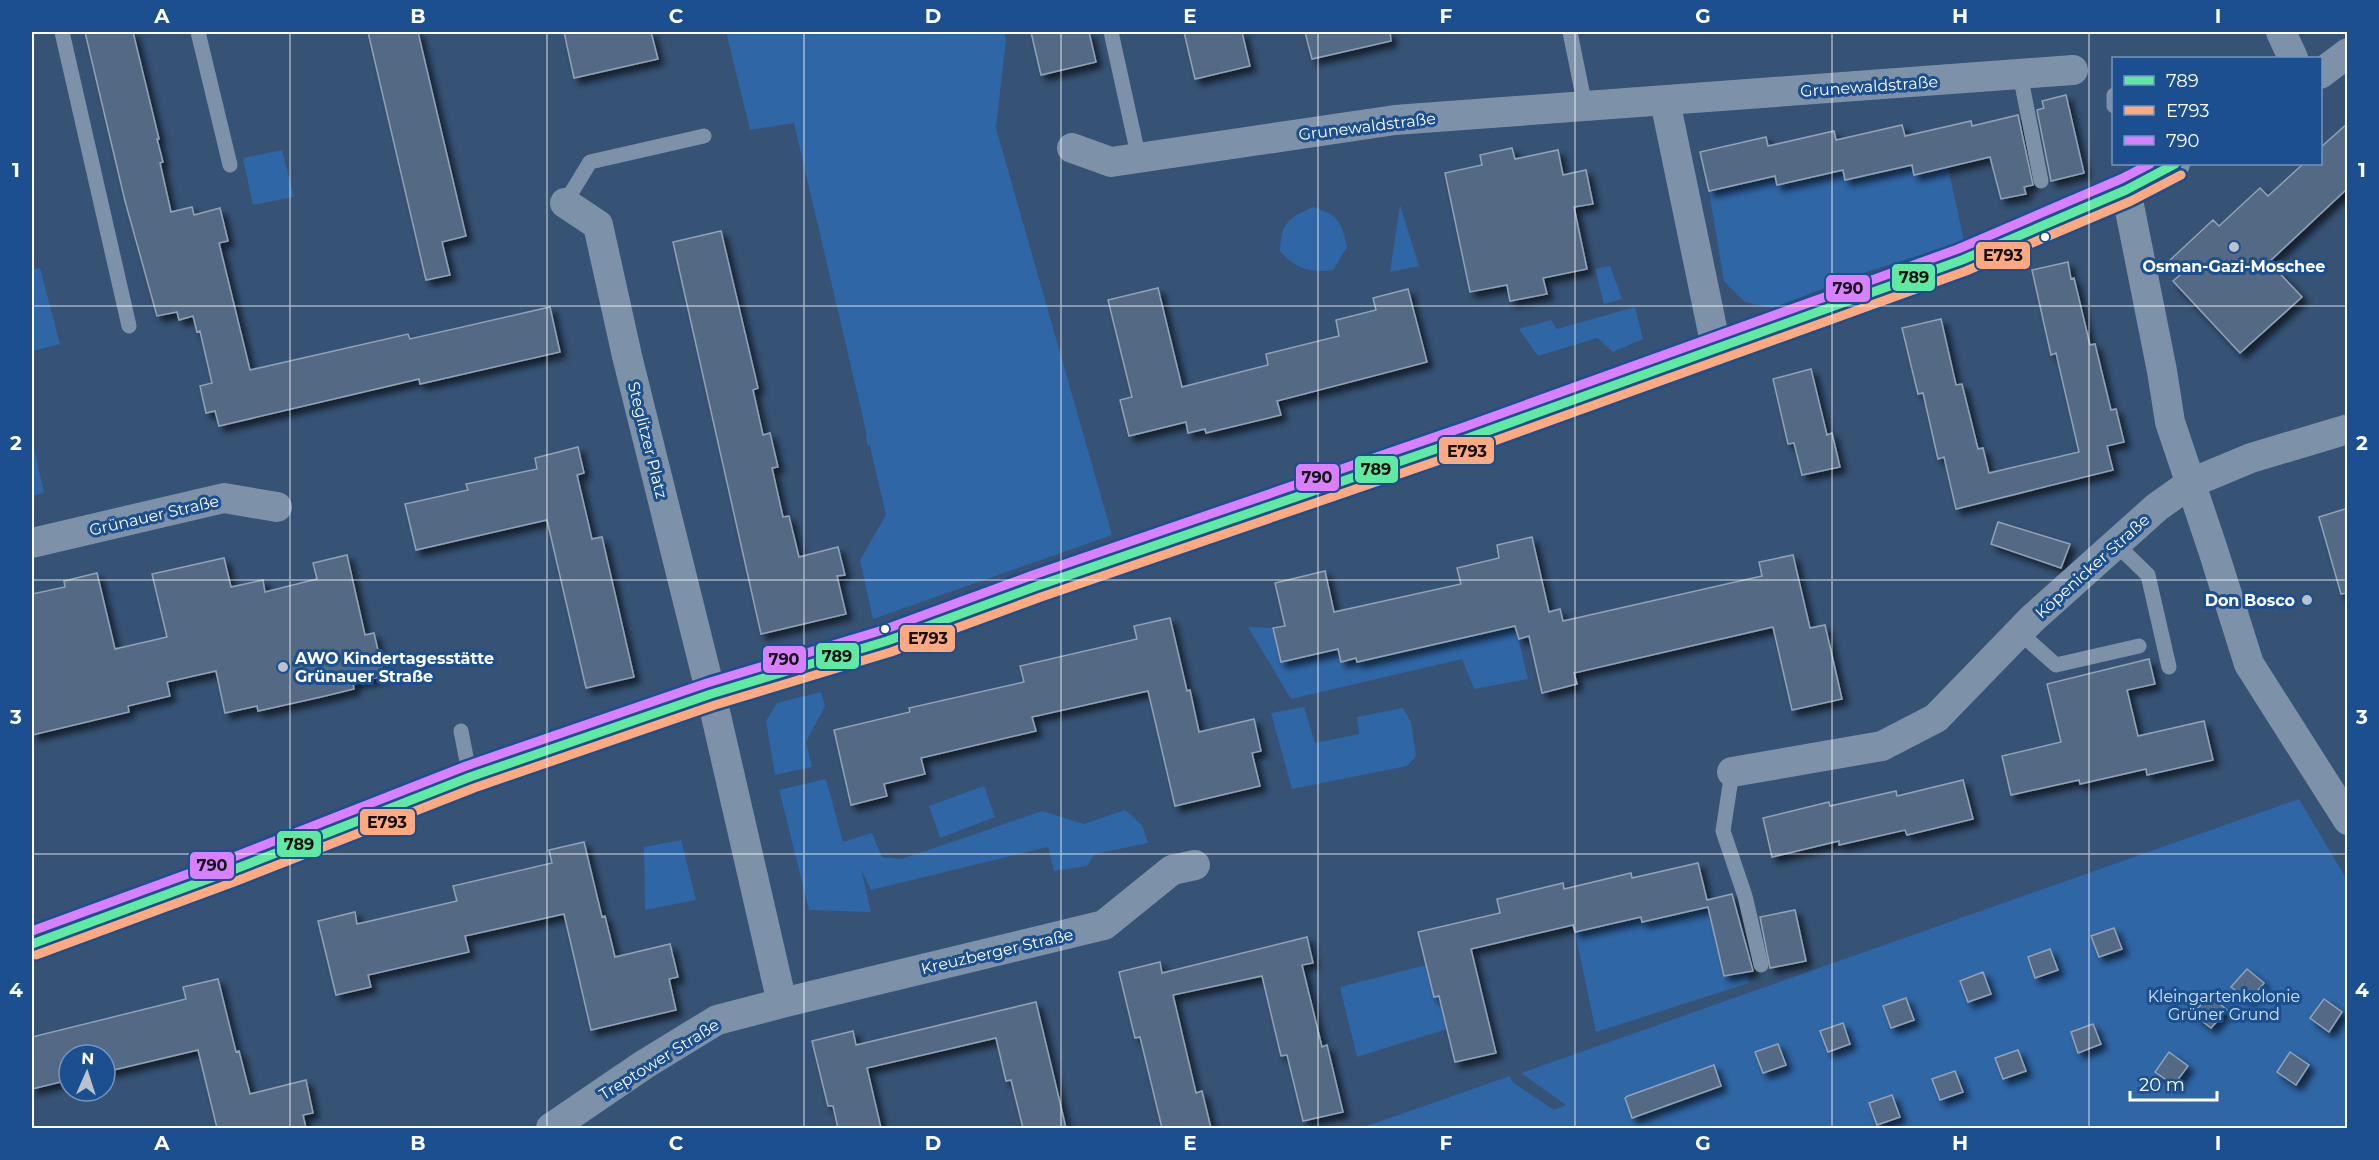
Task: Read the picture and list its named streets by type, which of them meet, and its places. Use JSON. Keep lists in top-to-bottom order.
{
  "streets": {
    "street": [
      "Grunewaldstraße",
      "Steglitzer Platz",
      "Grünauer Straße",
      "Köpenicker Straße",
      "Kreuzberger Straße",
      "Treptower Straße"
    ]
  },
  "crossings": [
    ["Kreuzberger Straße", "Treptower Straße"]
  ],
  "parks": ["Kleingartenkolonie Grüner Grund"],
  "places": ["Osman-Gazi-Moschee", "Don Bosco", "AWO Kindertagesstätte Grünauer Straße"],
  "lines": ["transit line 789", "transit line 790", "transit line E793"],
  "legend": ["789", "E793", "790"],
  "scale_bar": "20 m",
  "north": "top",
  "grid": {
    "columns": [
      "A",
      "B",
      "C",
      "D",
      "E",
      "F",
      "G",
      "H",
      "I"
    ],
    "rows": [
      "1",
      "2",
      "3",
      "4"
    ]
  }
}
